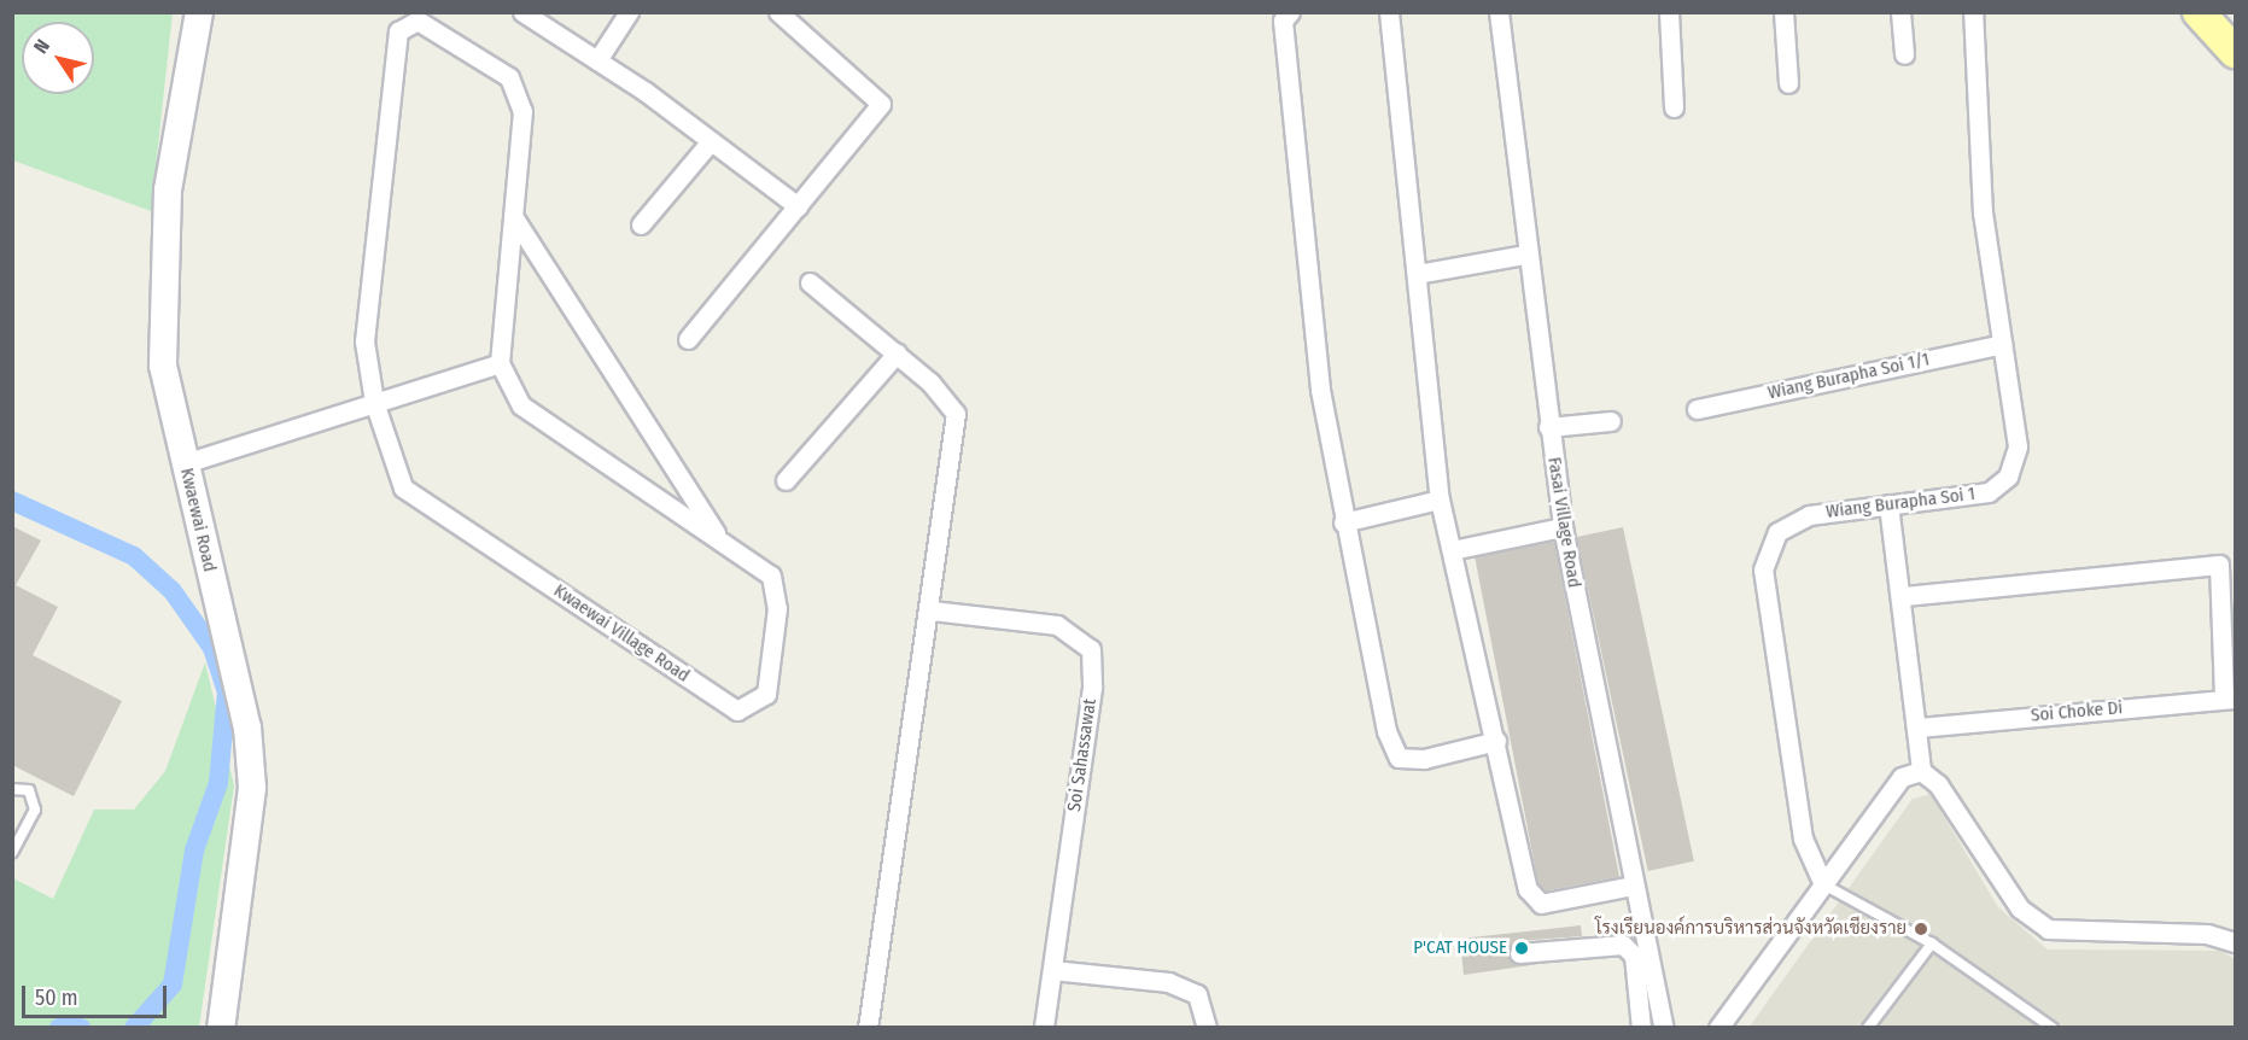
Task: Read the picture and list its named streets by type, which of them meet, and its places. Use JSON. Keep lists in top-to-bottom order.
{
  "streets": {
    "street": [
      "Wiang Burapha Soi 1/1",
      "Wiang Burapha Soi 1",
      "Kwaewai Road",
      "Fasai Village Road",
      "Kwaewai Village Road",
      "Soi Choke Di",
      "Soi Sahassawat"
    ]
  },
  "crossings": [
    ["Wiang Burapha Soi 1/1", "Wiang Burapha Soi 1"]
  ],
  "places": ["โรงเรียนองค์การบริหารส่วนจังหวัดเชียงราย", "P'CAT HOUSE"],
  "scale_bar": "50 m",
  "north": "top left"
}
